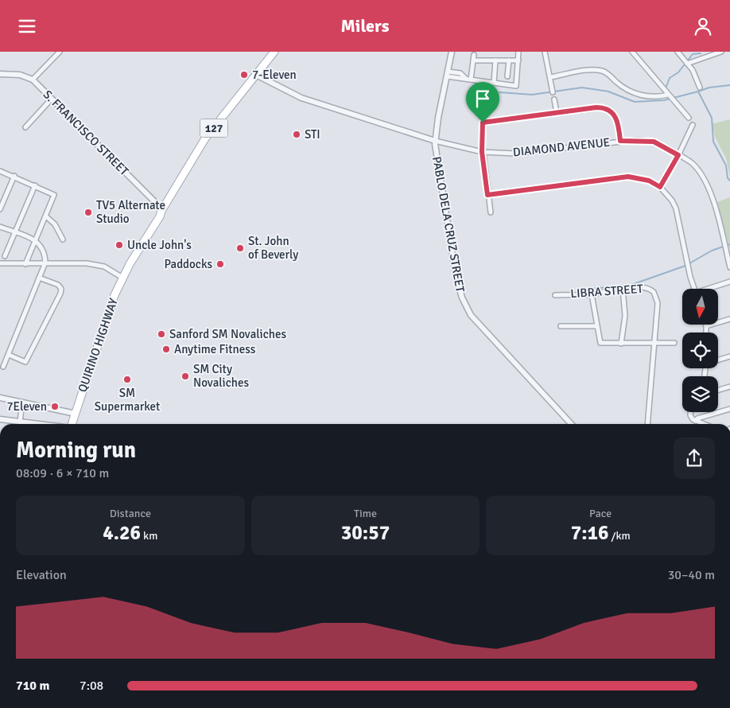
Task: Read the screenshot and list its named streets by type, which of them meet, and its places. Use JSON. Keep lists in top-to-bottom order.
{
  "streets": {
    "main road": ["127", "QUIRINO HIGHWAY"],
    "street": [
      "S. FRANCISCO STREET",
      "DIAMOND AVENUE",
      "PABLO DELA CRUZ STREET",
      "LIBRA STREET"
    ]
  },
  "crossings": [
    ["S. FRANCISCO STREET", "QUIRINO HIGHWAY"],
    ["DIAMOND AVENUE", "PABLO DELA CRUZ STREET"],
    ["DIAMOND AVENUE", "QUIRINO HIGHWAY"]
  ],
  "places": [
    "7-Eleven",
    "STI",
    "TV5 Alternate Studio",
    "Uncle John's",
    "St. John of Beverly",
    "Paddocks",
    "Sanford SM Novaliches",
    "Anytime Fitness",
    "SM City Novaliches",
    "SM Supermarket",
    "7Eleven"
  ],
  "north": "bottom",
  "page": {
    "header": "Milers",
    "heading": ["Morning run", "08:09 · 6 × 710 m"],
    "stats": [
      ["Distance", "4.26 km"],
      ["Time", "30:57"],
      ["Pace", "7:16 /km"]
    ],
    "chart": ["Elevation", "30–40 m"],
    "list": [
      {
        "name": "710 m",
        "note": "7:08"
      }
    ]
  }
}
